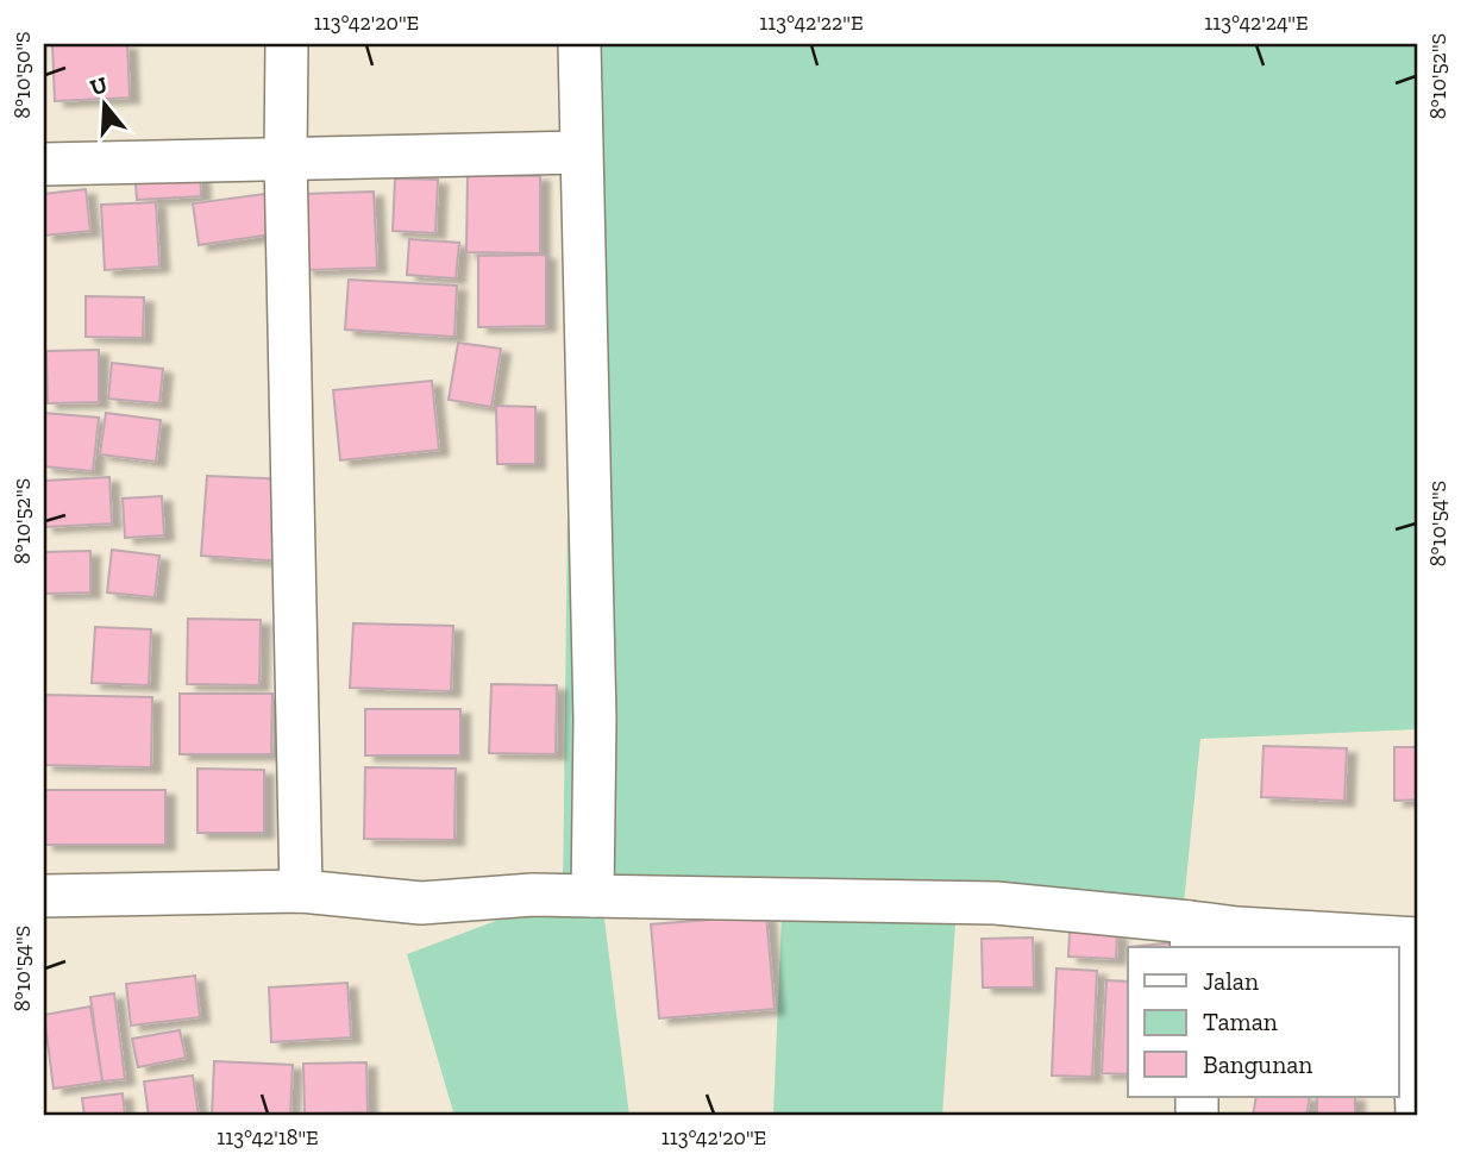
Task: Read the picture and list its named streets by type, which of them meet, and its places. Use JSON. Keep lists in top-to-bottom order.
{
  "legend": ["Jalan", "Taman", "Bangunan"],
  "north": "top",
  "coordinates": [
    "113°42'20\"E",
    "113°42'22\"E",
    "113°42'24\"E",
    "8°10'50\"S",
    "8°10'52\"S",
    "8°10'54\"S",
    "113°42'18\"E"
  ]
}
